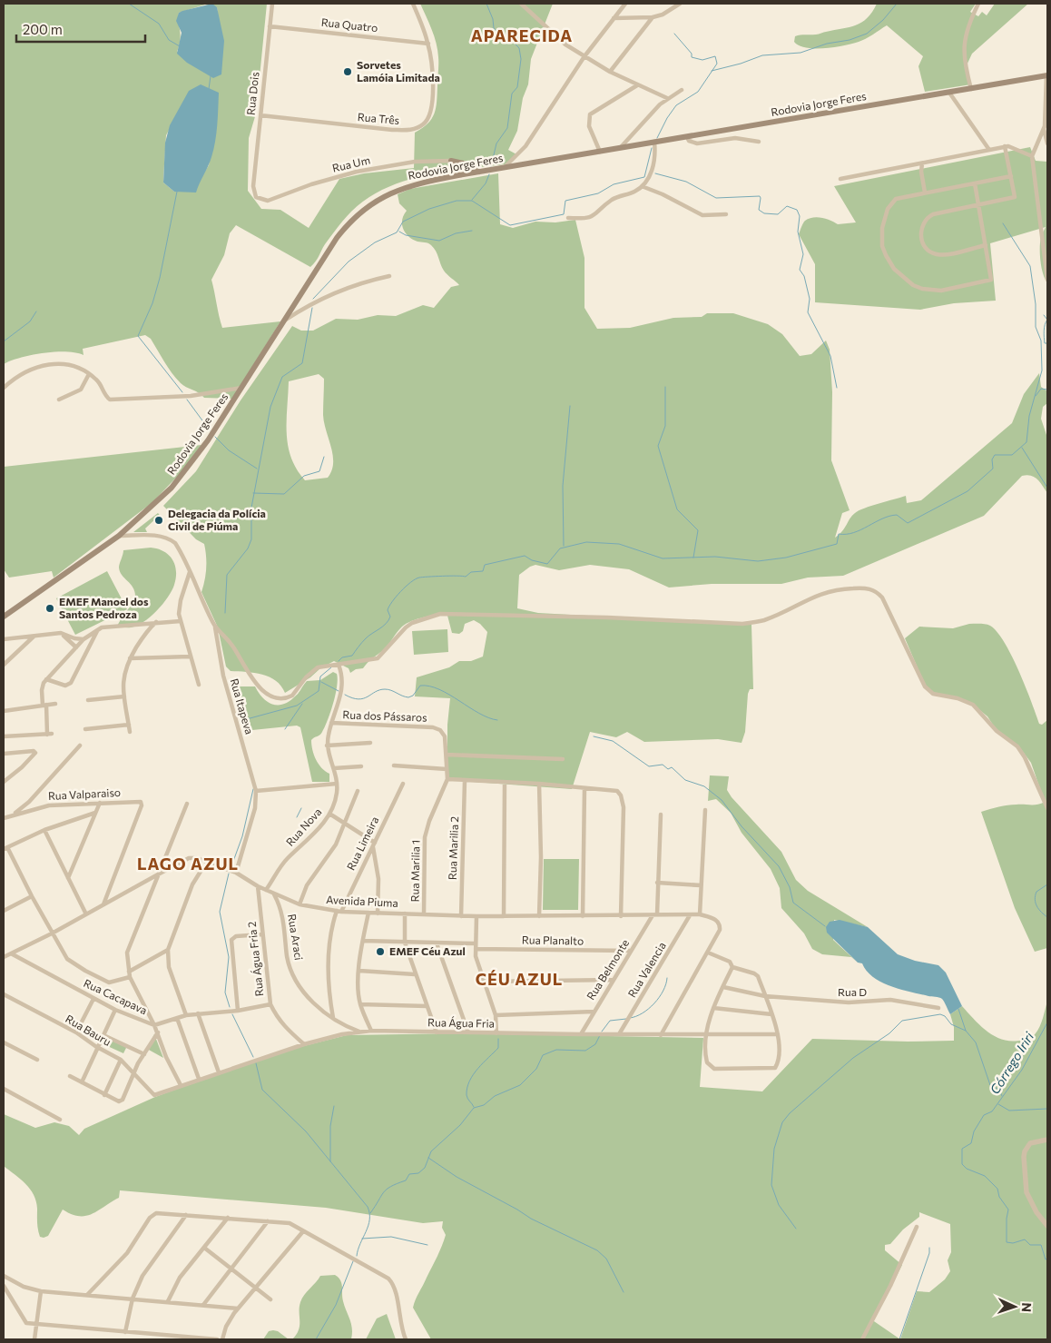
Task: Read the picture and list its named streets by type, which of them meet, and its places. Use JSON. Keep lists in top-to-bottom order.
{
  "streets": {
    "main road": ["Rodovia Jorge Feres"],
    "street": [
      "Rua Quatro",
      "Rua Dois",
      "Rua Três",
      "Rua Um",
      "Rua Itapeva",
      "Rua dos Pássaros",
      "Rua Valparaiso",
      "Rua Nova",
      "Rua Limeira",
      "Rua Marilia 2",
      "Rua Marilia 1",
      "Avenida Piuma",
      "Rua Araci",
      "Rua Planalto",
      "Rua Água Fria 2",
      "Rua Belmonte",
      "Rua Valencia",
      "Rua D",
      "Rua Cacapava",
      "Rua Água Fria",
      "Rua Bauru"
    ]
  },
  "crossings": [
    ["Rua Quatro", "Rua Dois"],
    ["Rua Quatro", "Rua Três"],
    ["Rua Dois", "Rua Três"],
    ["Rua Dois", "Rua Um"],
    ["Rua Itapeva", "Avenida Piuma"],
    ["Rua dos Pássaros", "Rua Nova"],
    ["Rua dos Pássaros", "Rua Marilia 1"],
    ["Rua Valparaiso", "Avenida Piuma"],
    ["Rua Nova", "Avenida Piuma"],
    ["Rua Limeira", "Avenida Piuma"],
    ["Rua Limeira", "Rua Araci"],
    ["Rua Marilia 2", "Avenida Piuma"],
    ["Rua Marilia 1", "Avenida Piuma"],
    ["Avenida Piuma", "Rua Araci"],
    ["Avenida Piuma", "Rua Água Fria 2"],
    ["Avenida Piuma", "Rua Belmonte"],
    ["Avenida Piuma", "Rua Valencia"],
    ["Avenida Piuma", "Rua Cacapava"],
    ["Rua Araci", "Rua Água Fria"],
    ["Rua Planalto", "Rua Belmonte"],
    ["Rua Água Fria 2", "Rua Água Fria"],
    ["Rua Belmonte", "Rua Água Fria"],
    ["Rua Valencia", "Rua Água Fria"],
    ["Rua Cacapava", "Rua Água Fria"],
    ["Rua Água Fria", "Rua Bauru"]
  ],
  "districts": ["APARECIDA", "LAGO AZUL", "CÉU AZUL"],
  "water": ["Córrego Iriri"],
  "places": [
    "Sorvetes Lamóia Limitada",
    "Delegacia da Polícia Civil de Piúma",
    "EMEF Manoel dos Santos Pedroza",
    "EMEF Céu Azul"
  ],
  "scale_bar": "200 m",
  "north": "right"
}
